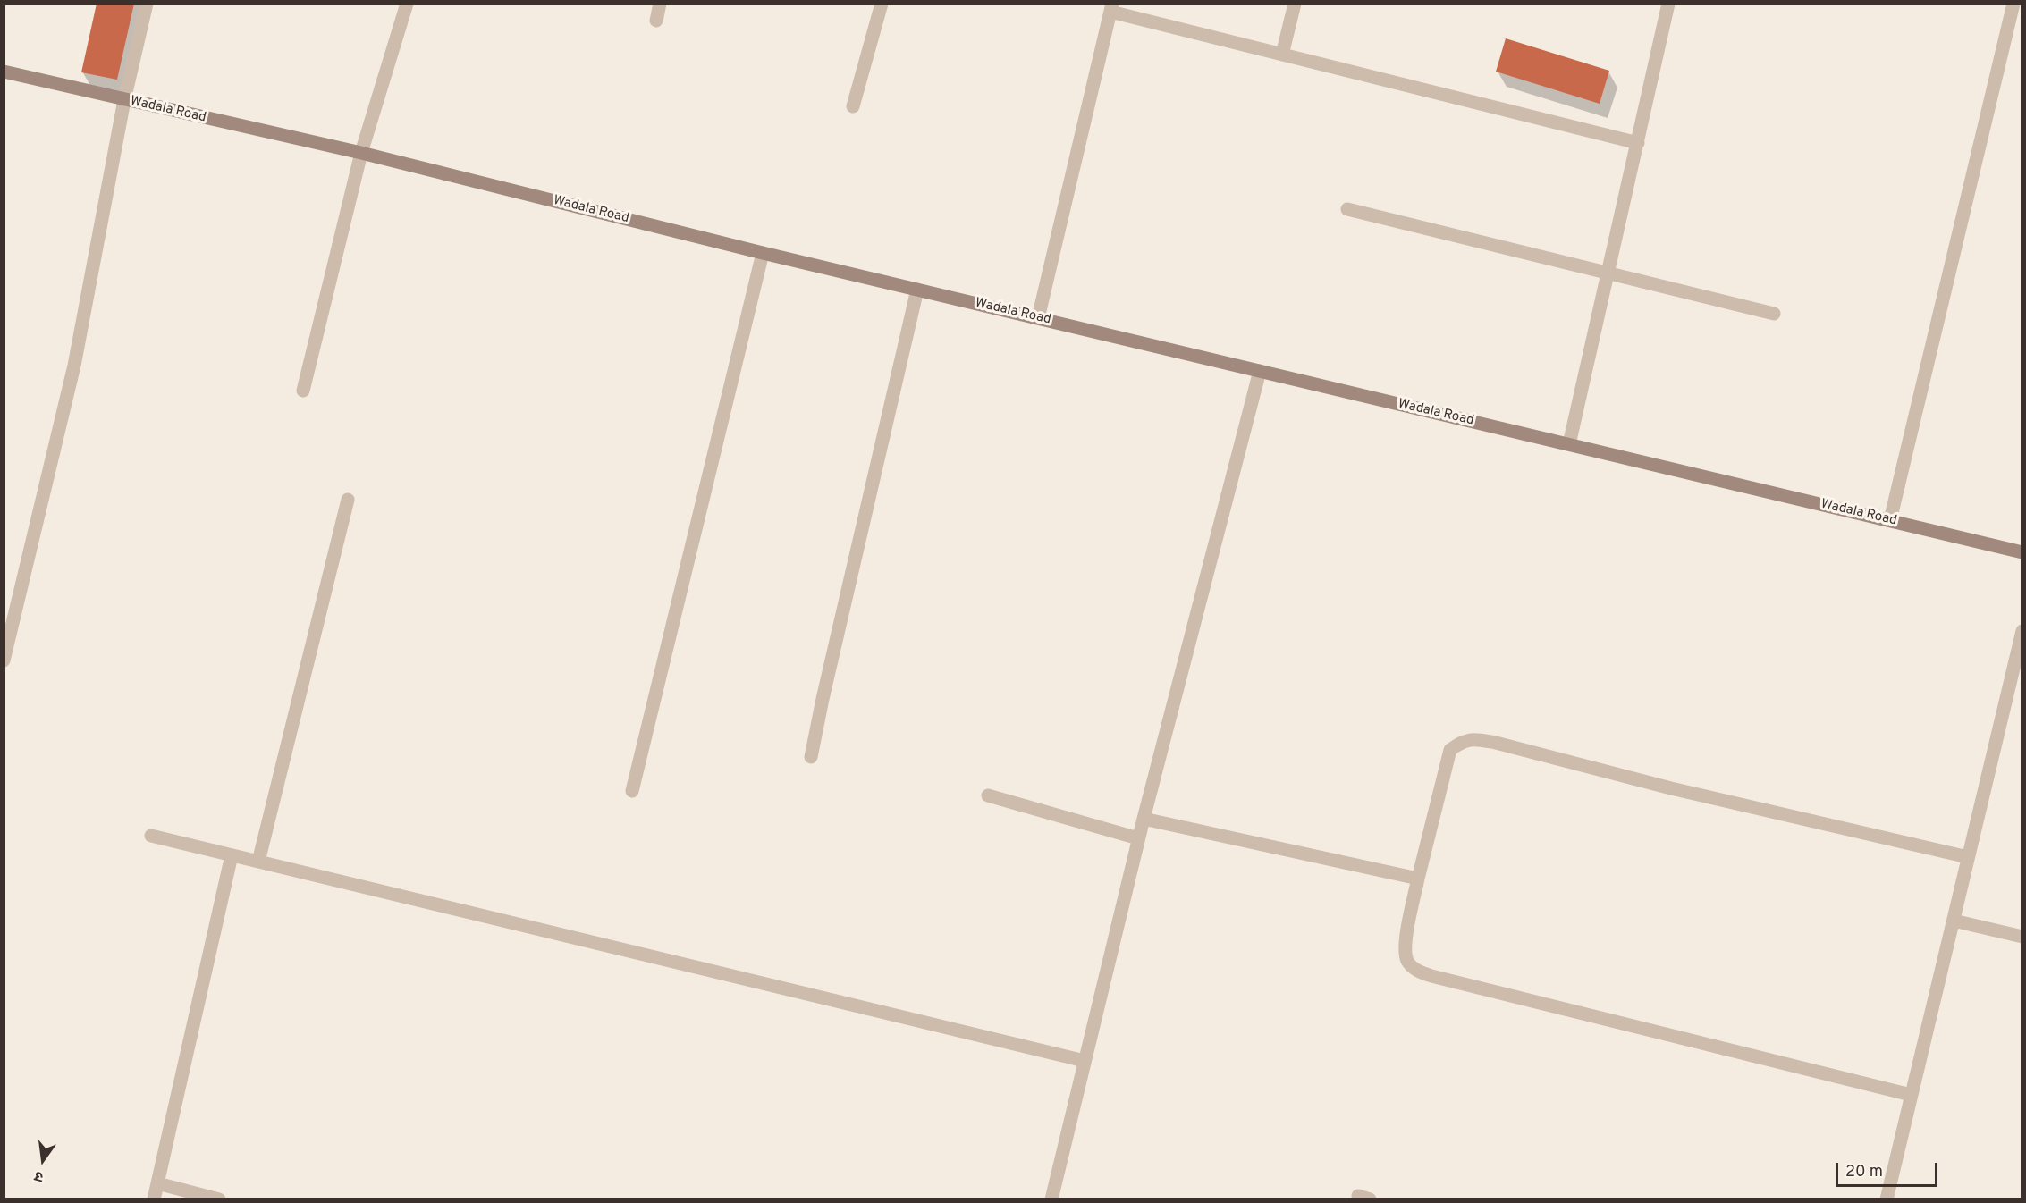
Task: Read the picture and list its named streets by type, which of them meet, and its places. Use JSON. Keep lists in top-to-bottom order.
{
  "streets": {
    "street": ["Wadala Road"]
  },
  "scale_bar": "20 m",
  "north": "bottom"
}
